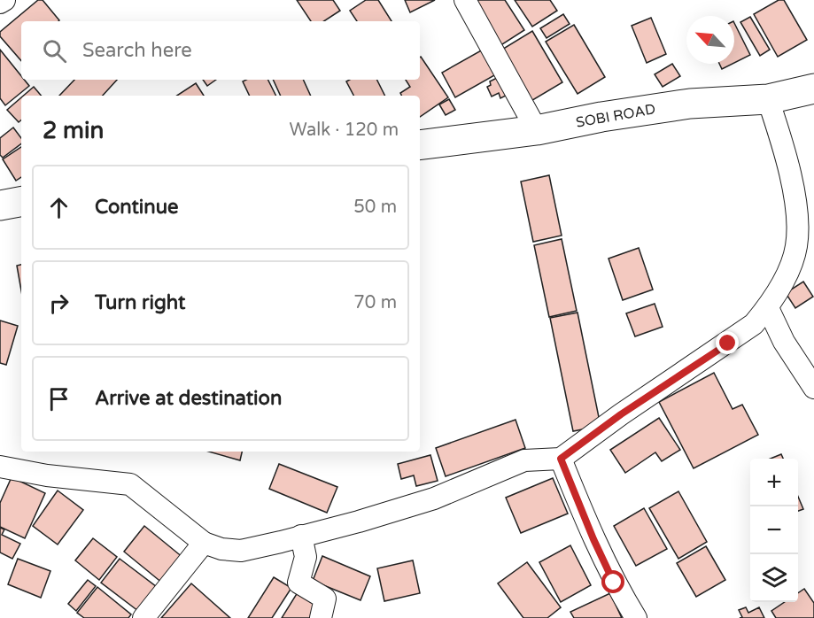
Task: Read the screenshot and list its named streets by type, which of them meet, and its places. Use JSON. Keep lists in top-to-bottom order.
{
  "streets": {
    "highway": ["SOBI ROAD"]
  },
  "north": "top left",
  "page": {
    "search": "Search here",
    "heading": ["2 min", "Walk · 120 m"],
    "list": [
      ["Continue", "50 m"],
      ["Turn right", "70 m"],
      "Arrive at destination"
    ],
    "map_buttons": ["+", "−"]
  }
}
